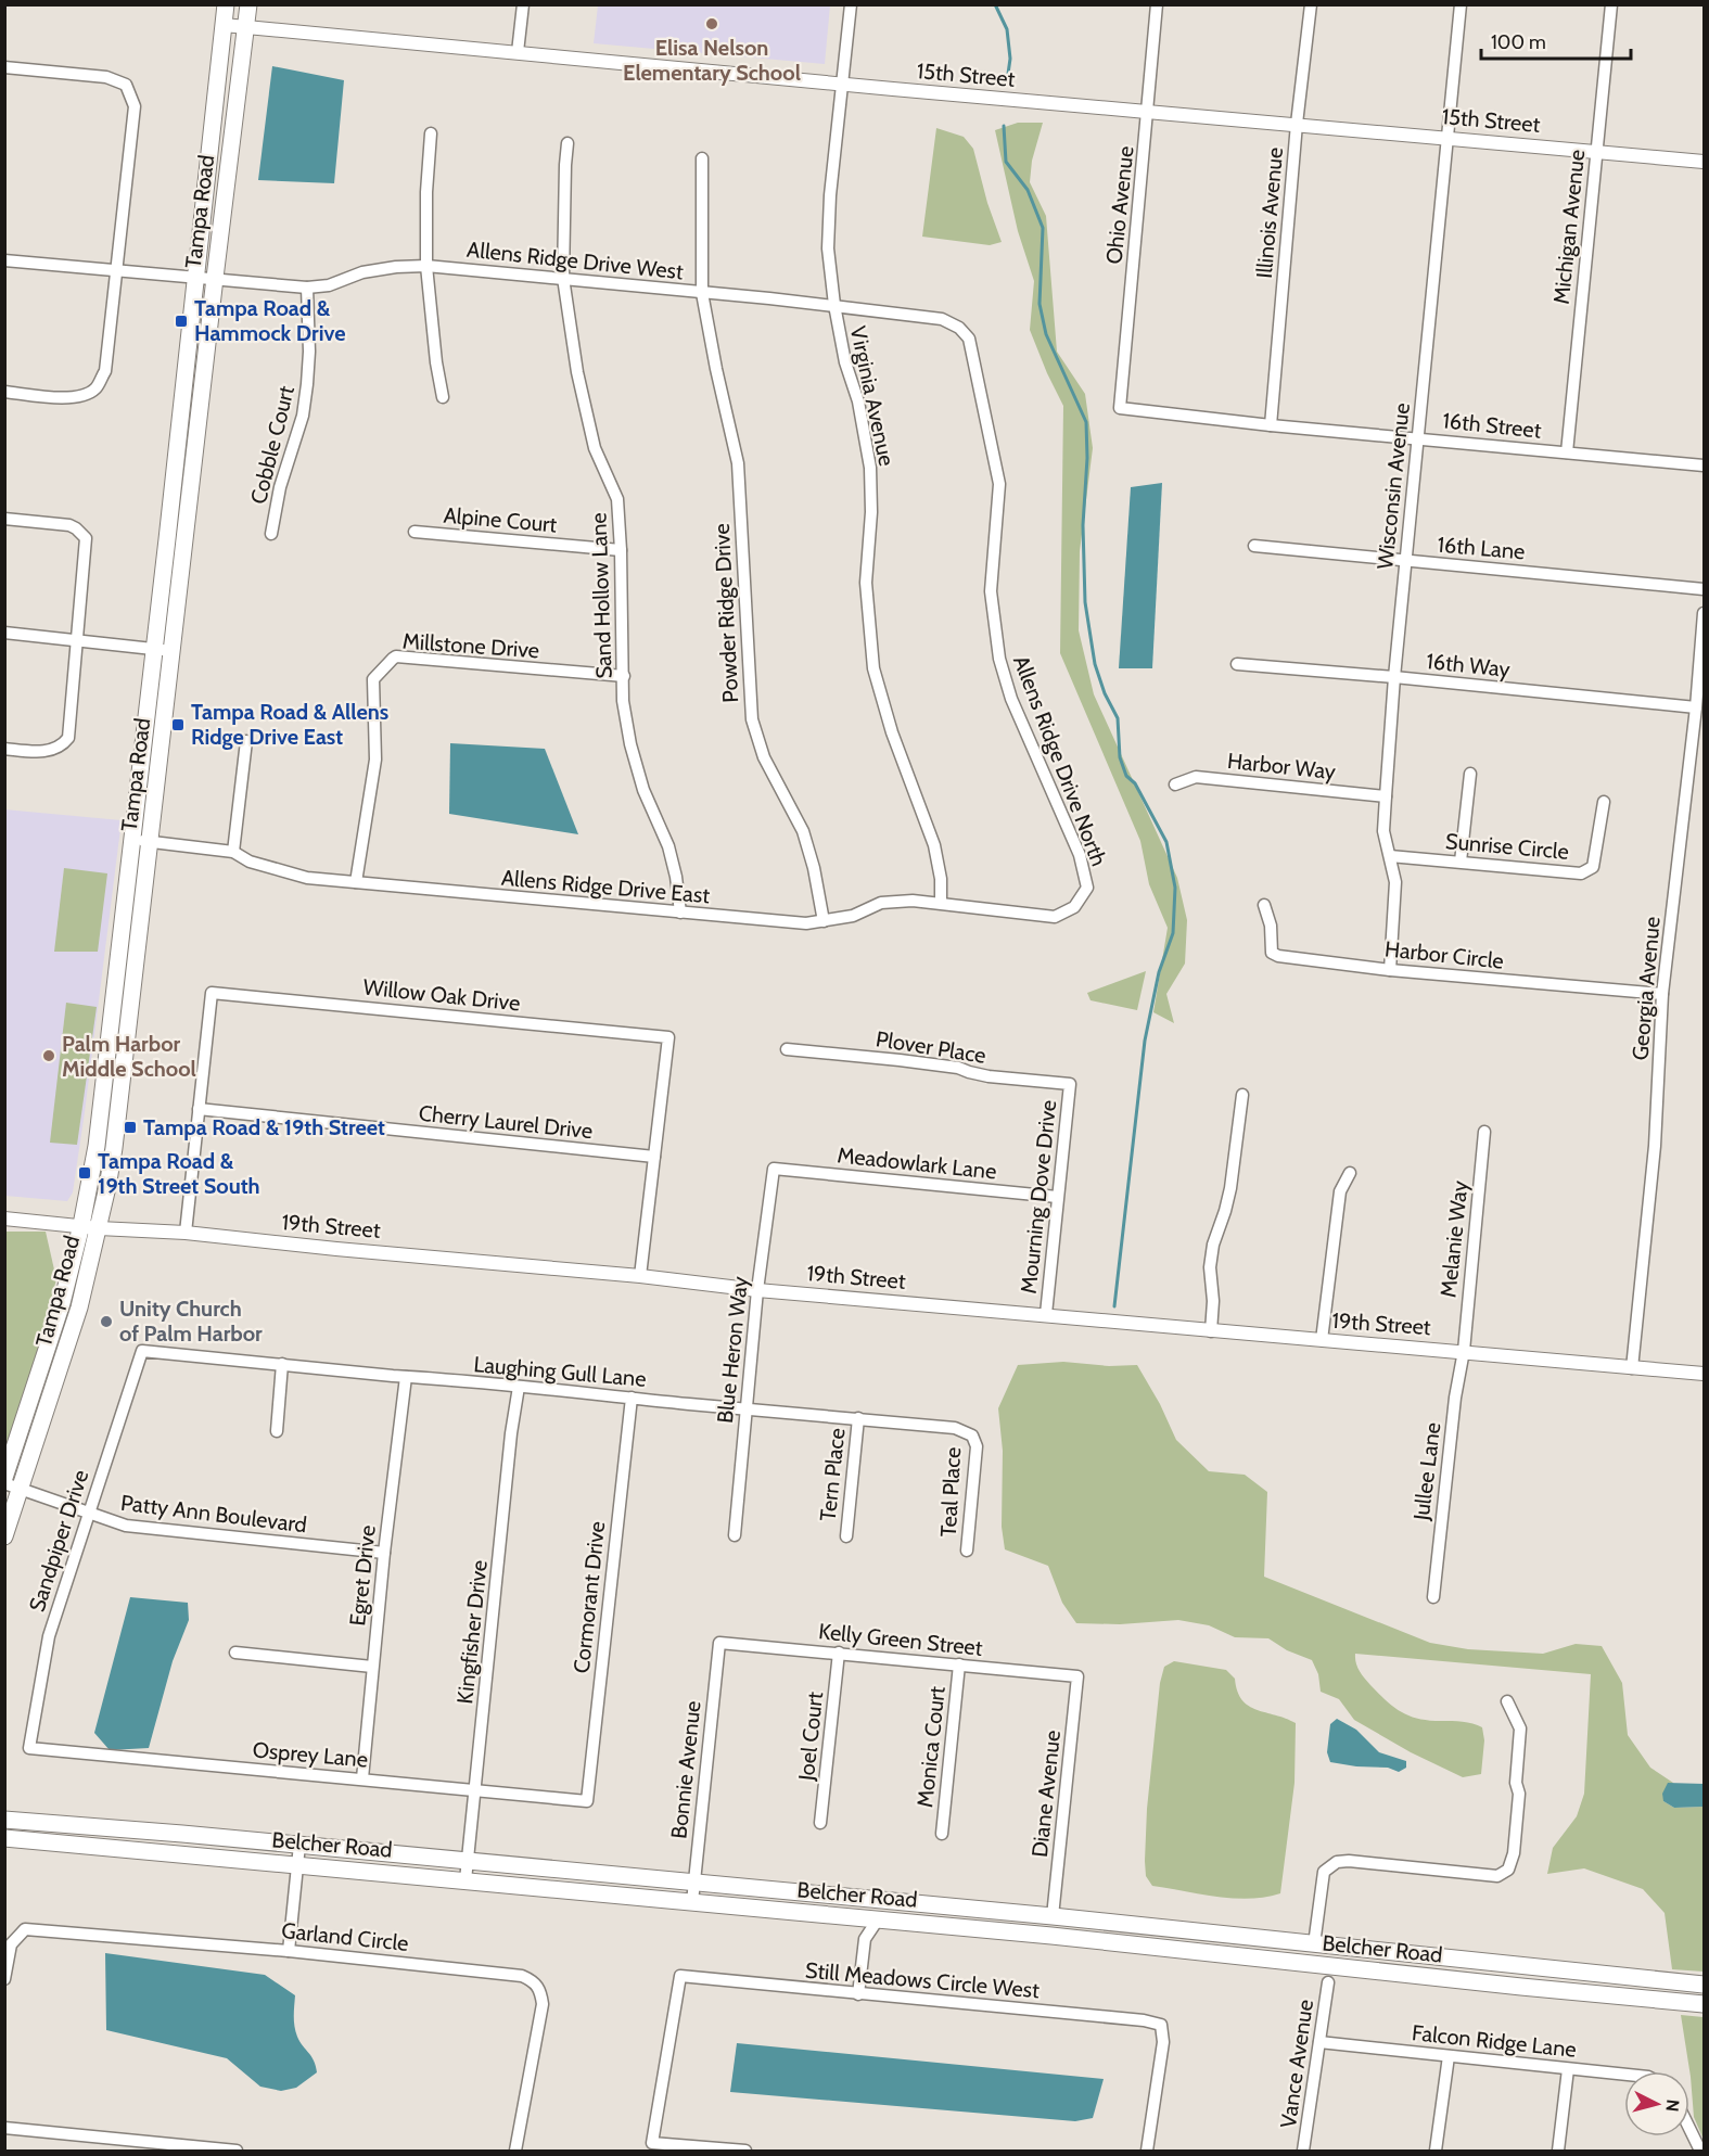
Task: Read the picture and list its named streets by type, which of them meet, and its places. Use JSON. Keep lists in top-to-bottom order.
{
  "streets": {
    "main road": ["Tampa Road", "Belcher Road"],
    "street": [
      "15th Street",
      "Ohio Avenue",
      "Illinois Avenue",
      "Michigan Avenue",
      "Allens Ridge Drive West",
      "Virginia Avenue",
      "16th Street",
      "Cobble Court",
      "Wisconsin Avenue",
      "Alpine Court",
      "16th Lane",
      "Sand Hollow Lane",
      "Powder Ridge Drive",
      "Millstone Drive",
      "16th Way",
      "Allens Ridge Drive North",
      "Harbor Way",
      "Sunrise Circle",
      "Allens Ridge Drive East",
      "Harbor Circle",
      "Georgia Avenue",
      "Willow Oak Drive",
      "Plover Place",
      "Cherry Laurel Drive",
      "Meadowlark Lane",
      "Mourning Dove Drive",
      "19th Street",
      "Melanie Way",
      "Blue Heron Way",
      "Laughing Gull Lane",
      "Jullee Lane",
      "Tern Place",
      "Teal Place",
      "Patty Ann Boulevard",
      "Sandpiper Drive",
      "Egret Drive",
      "Cormorant Drive",
      "Kingfisher Drive",
      "Kelly Green Street",
      "Joel Court",
      "Monica Court",
      "Osprey Lane",
      "Bonnie Avenue",
      "Diane Avenue",
      "Garland Circle",
      "Still Meadows Circle West",
      "Falcon Ridge Lane",
      "Vance Avenue"
    ]
  },
  "crossings": [
    ["15th Street", "Ohio Avenue"],
    ["15th Street", "Tampa Road"],
    ["15th Street", "Illinois Avenue"],
    ["15th Street", "Michigan Avenue"],
    ["15th Street", "Virginia Avenue"],
    ["15th Street", "Wisconsin Avenue"],
    ["Ohio Avenue", "16th Street"],
    ["Tampa Road", "Allens Ridge Drive West"],
    ["Tampa Road", "Allens Ridge Drive East"],
    ["Tampa Road", "19th Street"],
    ["Tampa Road", "Patty Ann Boulevard"],
    ["Illinois Avenue", "16th Street"],
    ["Michigan Avenue", "16th Street"],
    ["Allens Ridge Drive West", "Virginia Avenue"],
    ["Allens Ridge Drive West", "Cobble Court"],
    ["Allens Ridge Drive West", "Sand Hollow Lane"],
    ["Allens Ridge Drive West", "Powder Ridge Drive"],
    ["Allens Ridge Drive West", "Allens Ridge Drive North"],
    ["Virginia Avenue", "Allens Ridge Drive East"],
    ["16th Street", "Wisconsin Avenue"],
    ["Wisconsin Avenue", "16th Lane"],
    ["Wisconsin Avenue", "16th Way"],
    ["Wisconsin Avenue", "Harbor Way"],
    ["Wisconsin Avenue", "Sunrise Circle"],
    ["Wisconsin Avenue", "Harbor Circle"],
    ["Alpine Court", "Sand Hollow Lane"],
    ["Sand Hollow Lane", "Millstone Drive"],
    ["Sand Hollow Lane", "Allens Ridge Drive East"],
    ["Powder Ridge Drive", "Allens Ridge Drive East"],
    ["Millstone Drive", "Allens Ridge Drive East"],
    ["16th Way", "Georgia Avenue"],
    ["Allens Ridge Drive North", "Allens Ridge Drive East"],
    ["Harbor Circle", "Georgia Avenue"],
    ["Georgia Avenue", "19th Street"],
    ["Willow Oak Drive", "Cherry Laurel Drive"],
    ["Willow Oak Drive", "19th Street"],
    ["Plover Place", "Mourning Dove Drive"],
    ["Meadowlark Lane", "Mourning Dove Drive"],
    ["Meadowlark Lane", "Blue Heron Way"],
    ["Mourning Dove Drive", "19th Street"],
    ["19th Street", "Melanie Way"],
    ["19th Street", "Blue Heron Way"],
    ["19th Street", "Jullee Lane"],
    ["Melanie Way", "Jullee Lane"],
    ["Blue Heron Way", "Laughing Gull Lane"],
    ["Laughing Gull Lane", "Tern Place"],
    ["Laughing Gull Lane", "Teal Place"],
    ["Laughing Gull Lane", "Sandpiper Drive"],
    ["Laughing Gull Lane", "Egret Drive"],
    ["Laughing Gull Lane", "Cormorant Drive"],
    ["Laughing Gull Lane", "Kingfisher Drive"],
    ["Patty Ann Boulevard", "Sandpiper Drive"],
    ["Patty Ann Boulevard", "Egret Drive"],
    ["Sandpiper Drive", "Osprey Lane"],
    ["Egret Drive", "Osprey Lane"],
    ["Cormorant Drive", "Osprey Lane"],
    ["Kingfisher Drive", "Osprey Lane"],
    ["Kingfisher Drive", "Belcher Road"],
    ["Kelly Green Street", "Joel Court"],
    ["Kelly Green Street", "Monica Court"],
    ["Kelly Green Street", "Bonnie Avenue"],
    ["Kelly Green Street", "Diane Avenue"],
    ["Bonnie Avenue", "Belcher Road"],
    ["Diane Avenue", "Belcher Road"],
    ["Falcon Ridge Lane", "Vance Avenue"]
  ],
  "places": {
    "other": ["Elisa Nelson Elementary School", "Palm Harbor Middle School", "Unity Church of Palm Harbor"],
    "transit": [
      "Tampa Road & Hammock Drive",
      "Tampa Road & Allens Ridge Drive East",
      "Tampa Road & 19th Street",
      "Tampa Road & 19th Street South"
    ]
  },
  "scale_bar": "100 m",
  "north": "right"
}
